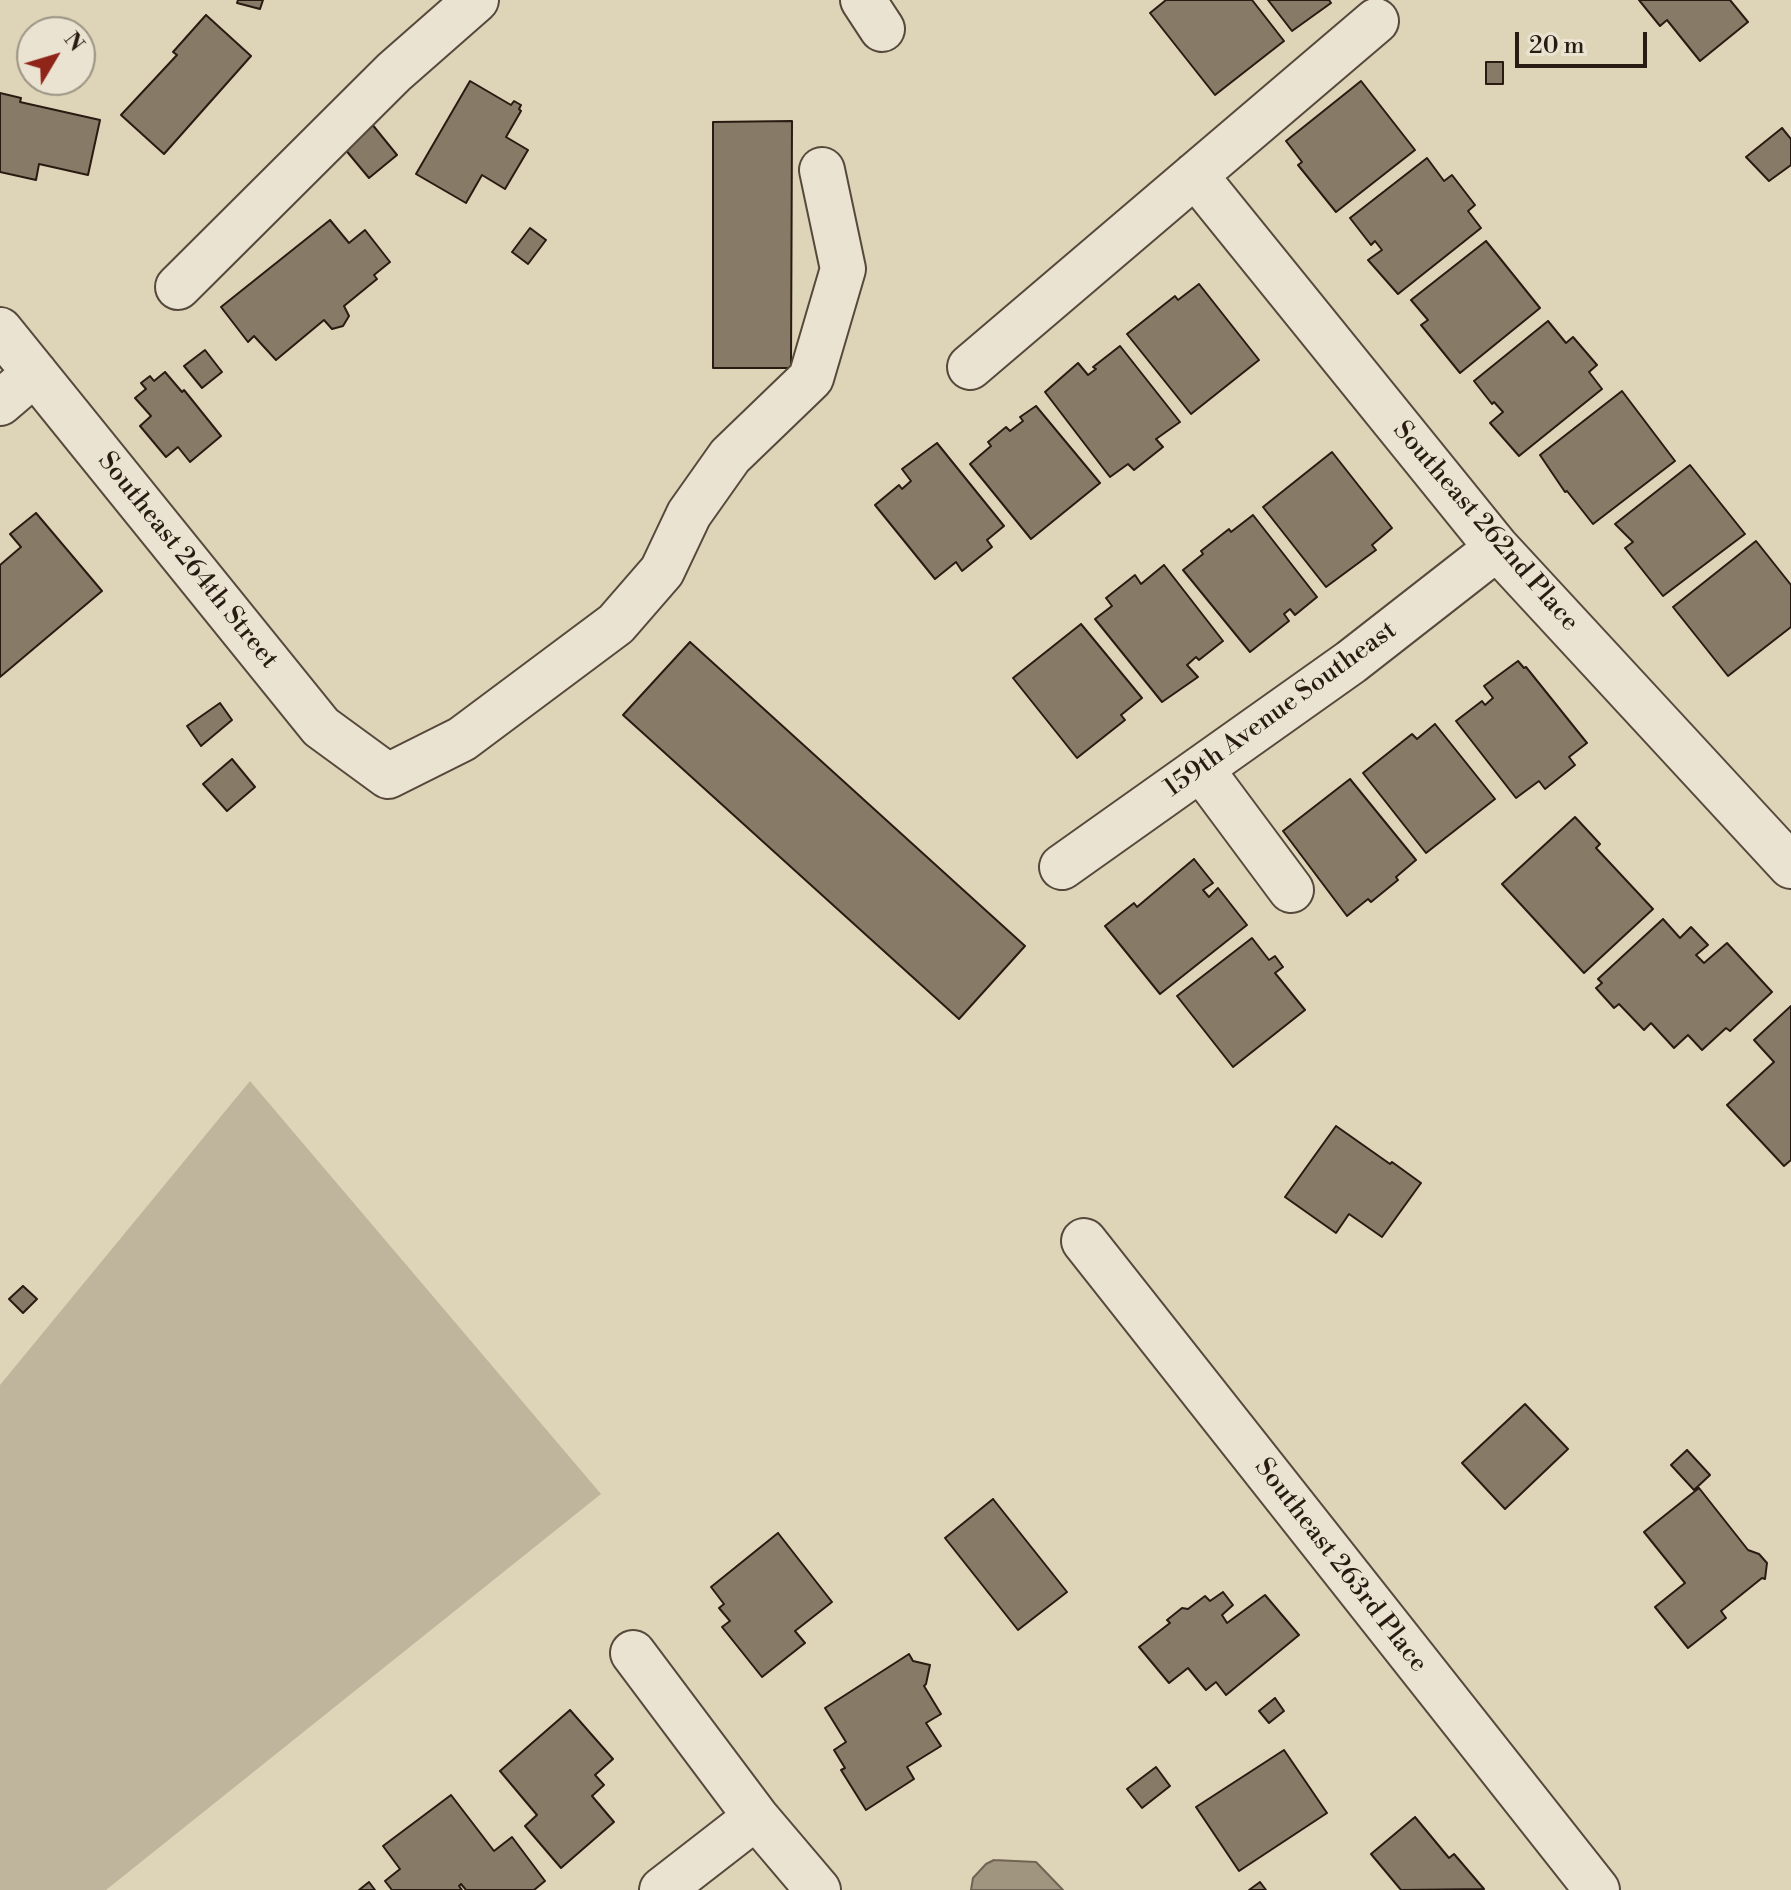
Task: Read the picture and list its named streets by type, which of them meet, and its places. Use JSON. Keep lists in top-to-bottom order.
{
  "streets": {
    "street": [
      "Southeast 262nd Place",
      "Southeast 264th Street",
      "159th Avenue Southeast",
      "Southeast 263rd Place"
    ]
  },
  "crossings": [
    ["Southeast 262nd Place", "159th Avenue Southeast"]
  ],
  "scale_bar": "20 m",
  "north": "top right"
}
